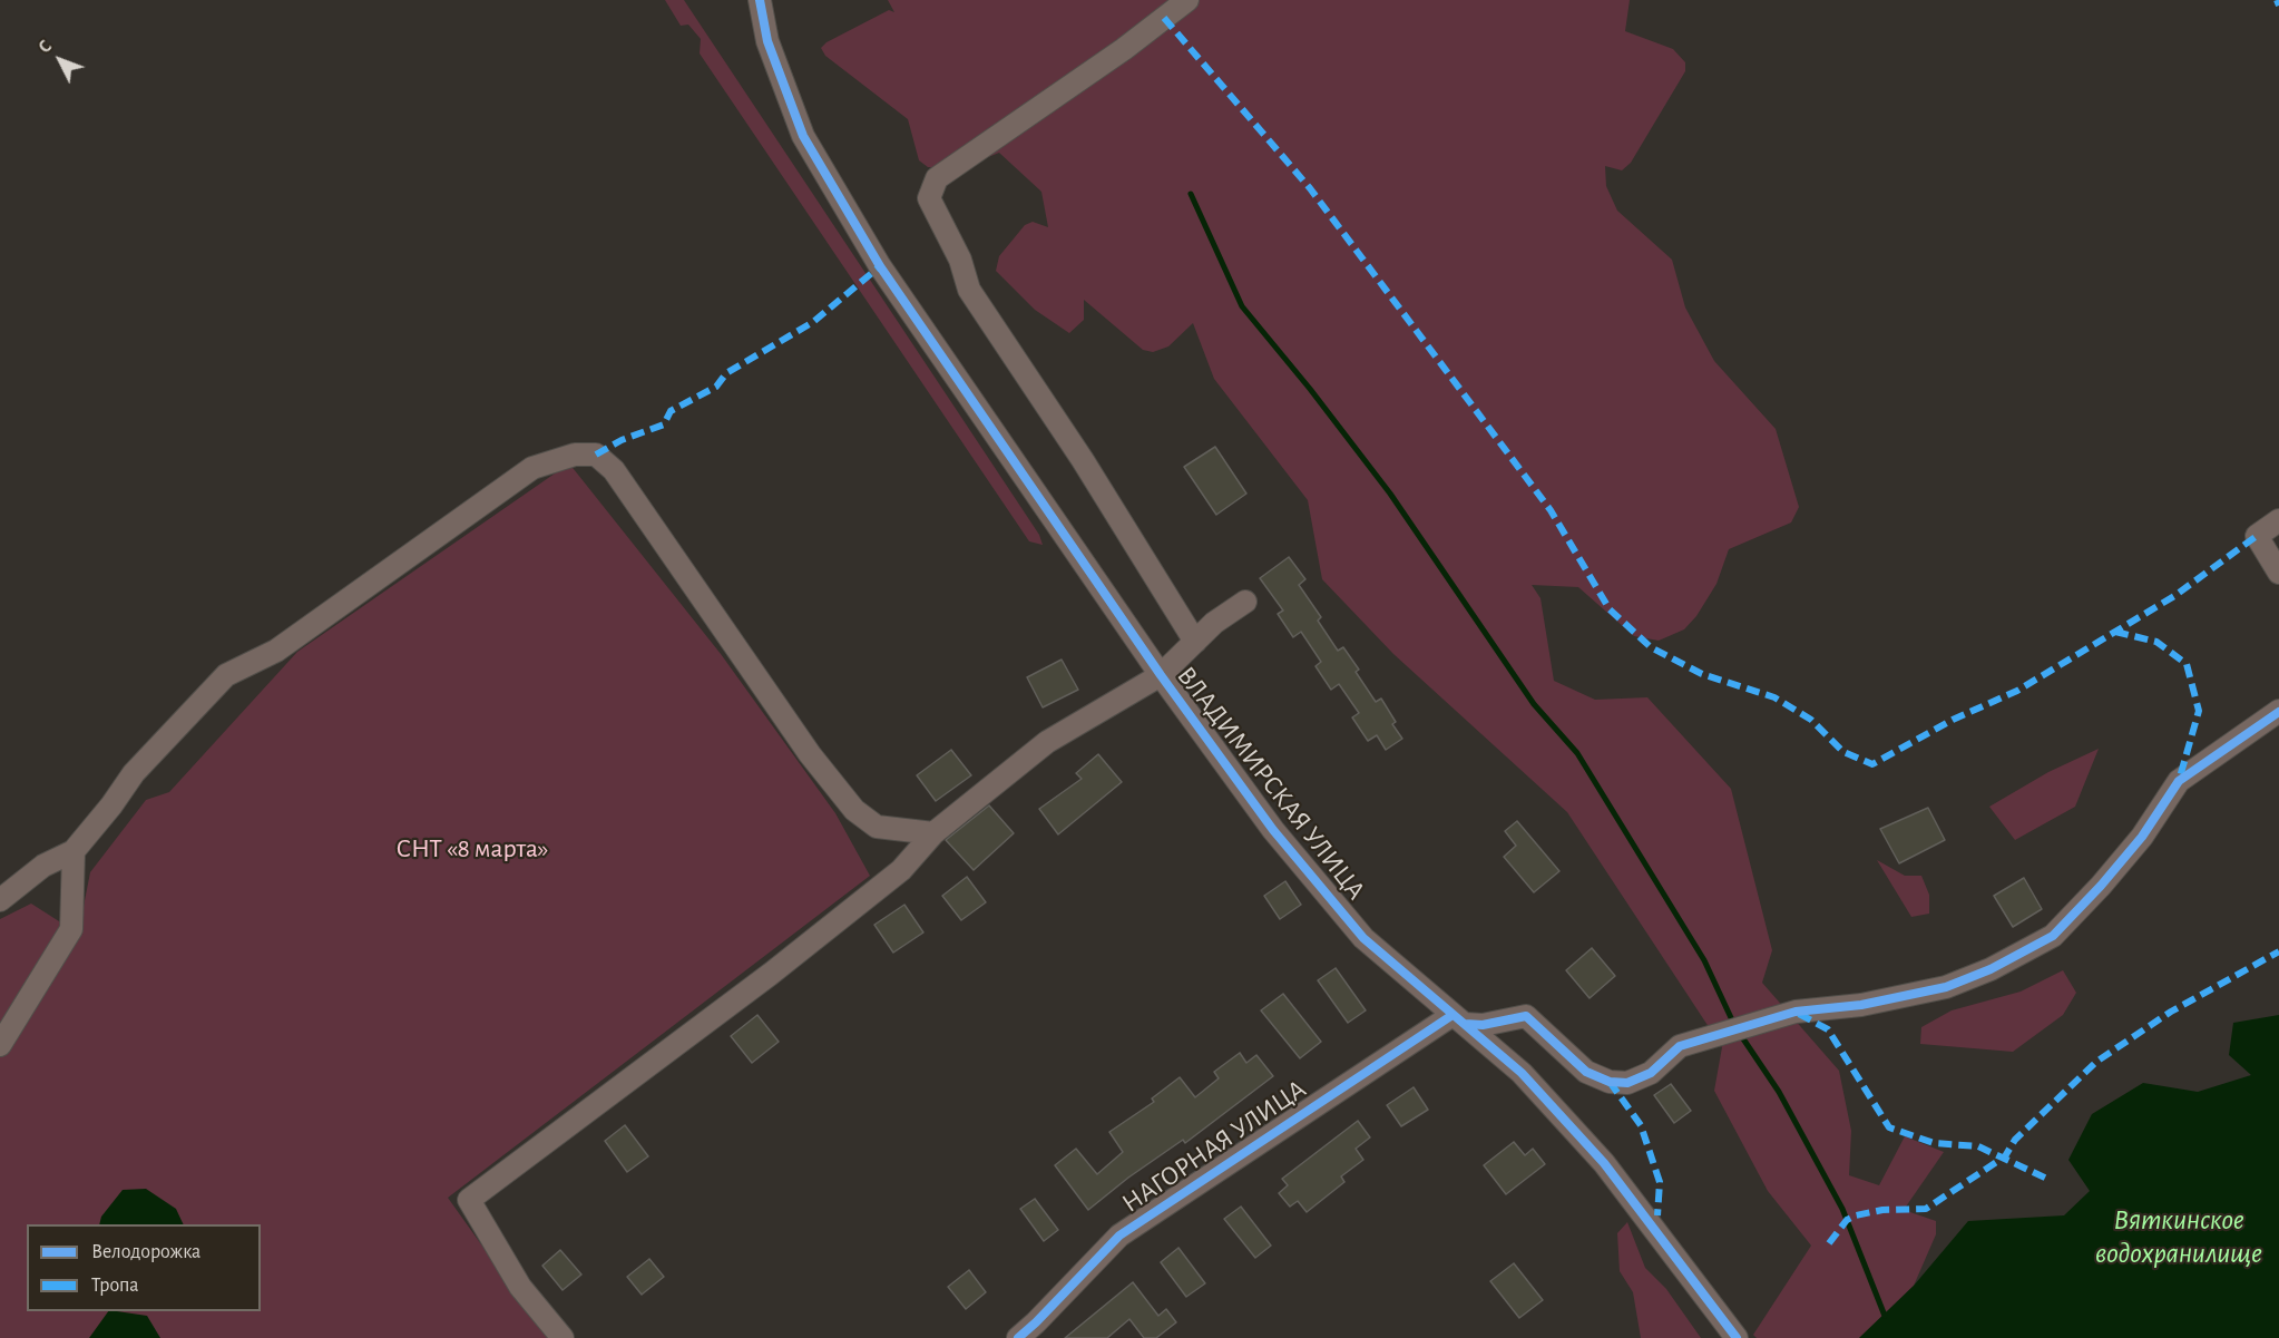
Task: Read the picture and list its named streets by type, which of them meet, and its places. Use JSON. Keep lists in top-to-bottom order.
{
  "streets": {
    "street": ["ВЛАДИМИРСКАЯ УЛИЦА", "НАГОРНАЯ УЛИЦА"]
  },
  "crossings": [
    ["ВЛАДИМИРСКАЯ УЛИЦА", "НАГОРНАЯ УЛИЦА"]
  ],
  "water": ["Вяткинское водохранилище"],
  "parks": ["СНТ «8 марта»"],
  "legend": ["Велодорожка", "Тропа"],
  "north": "top left"
}
